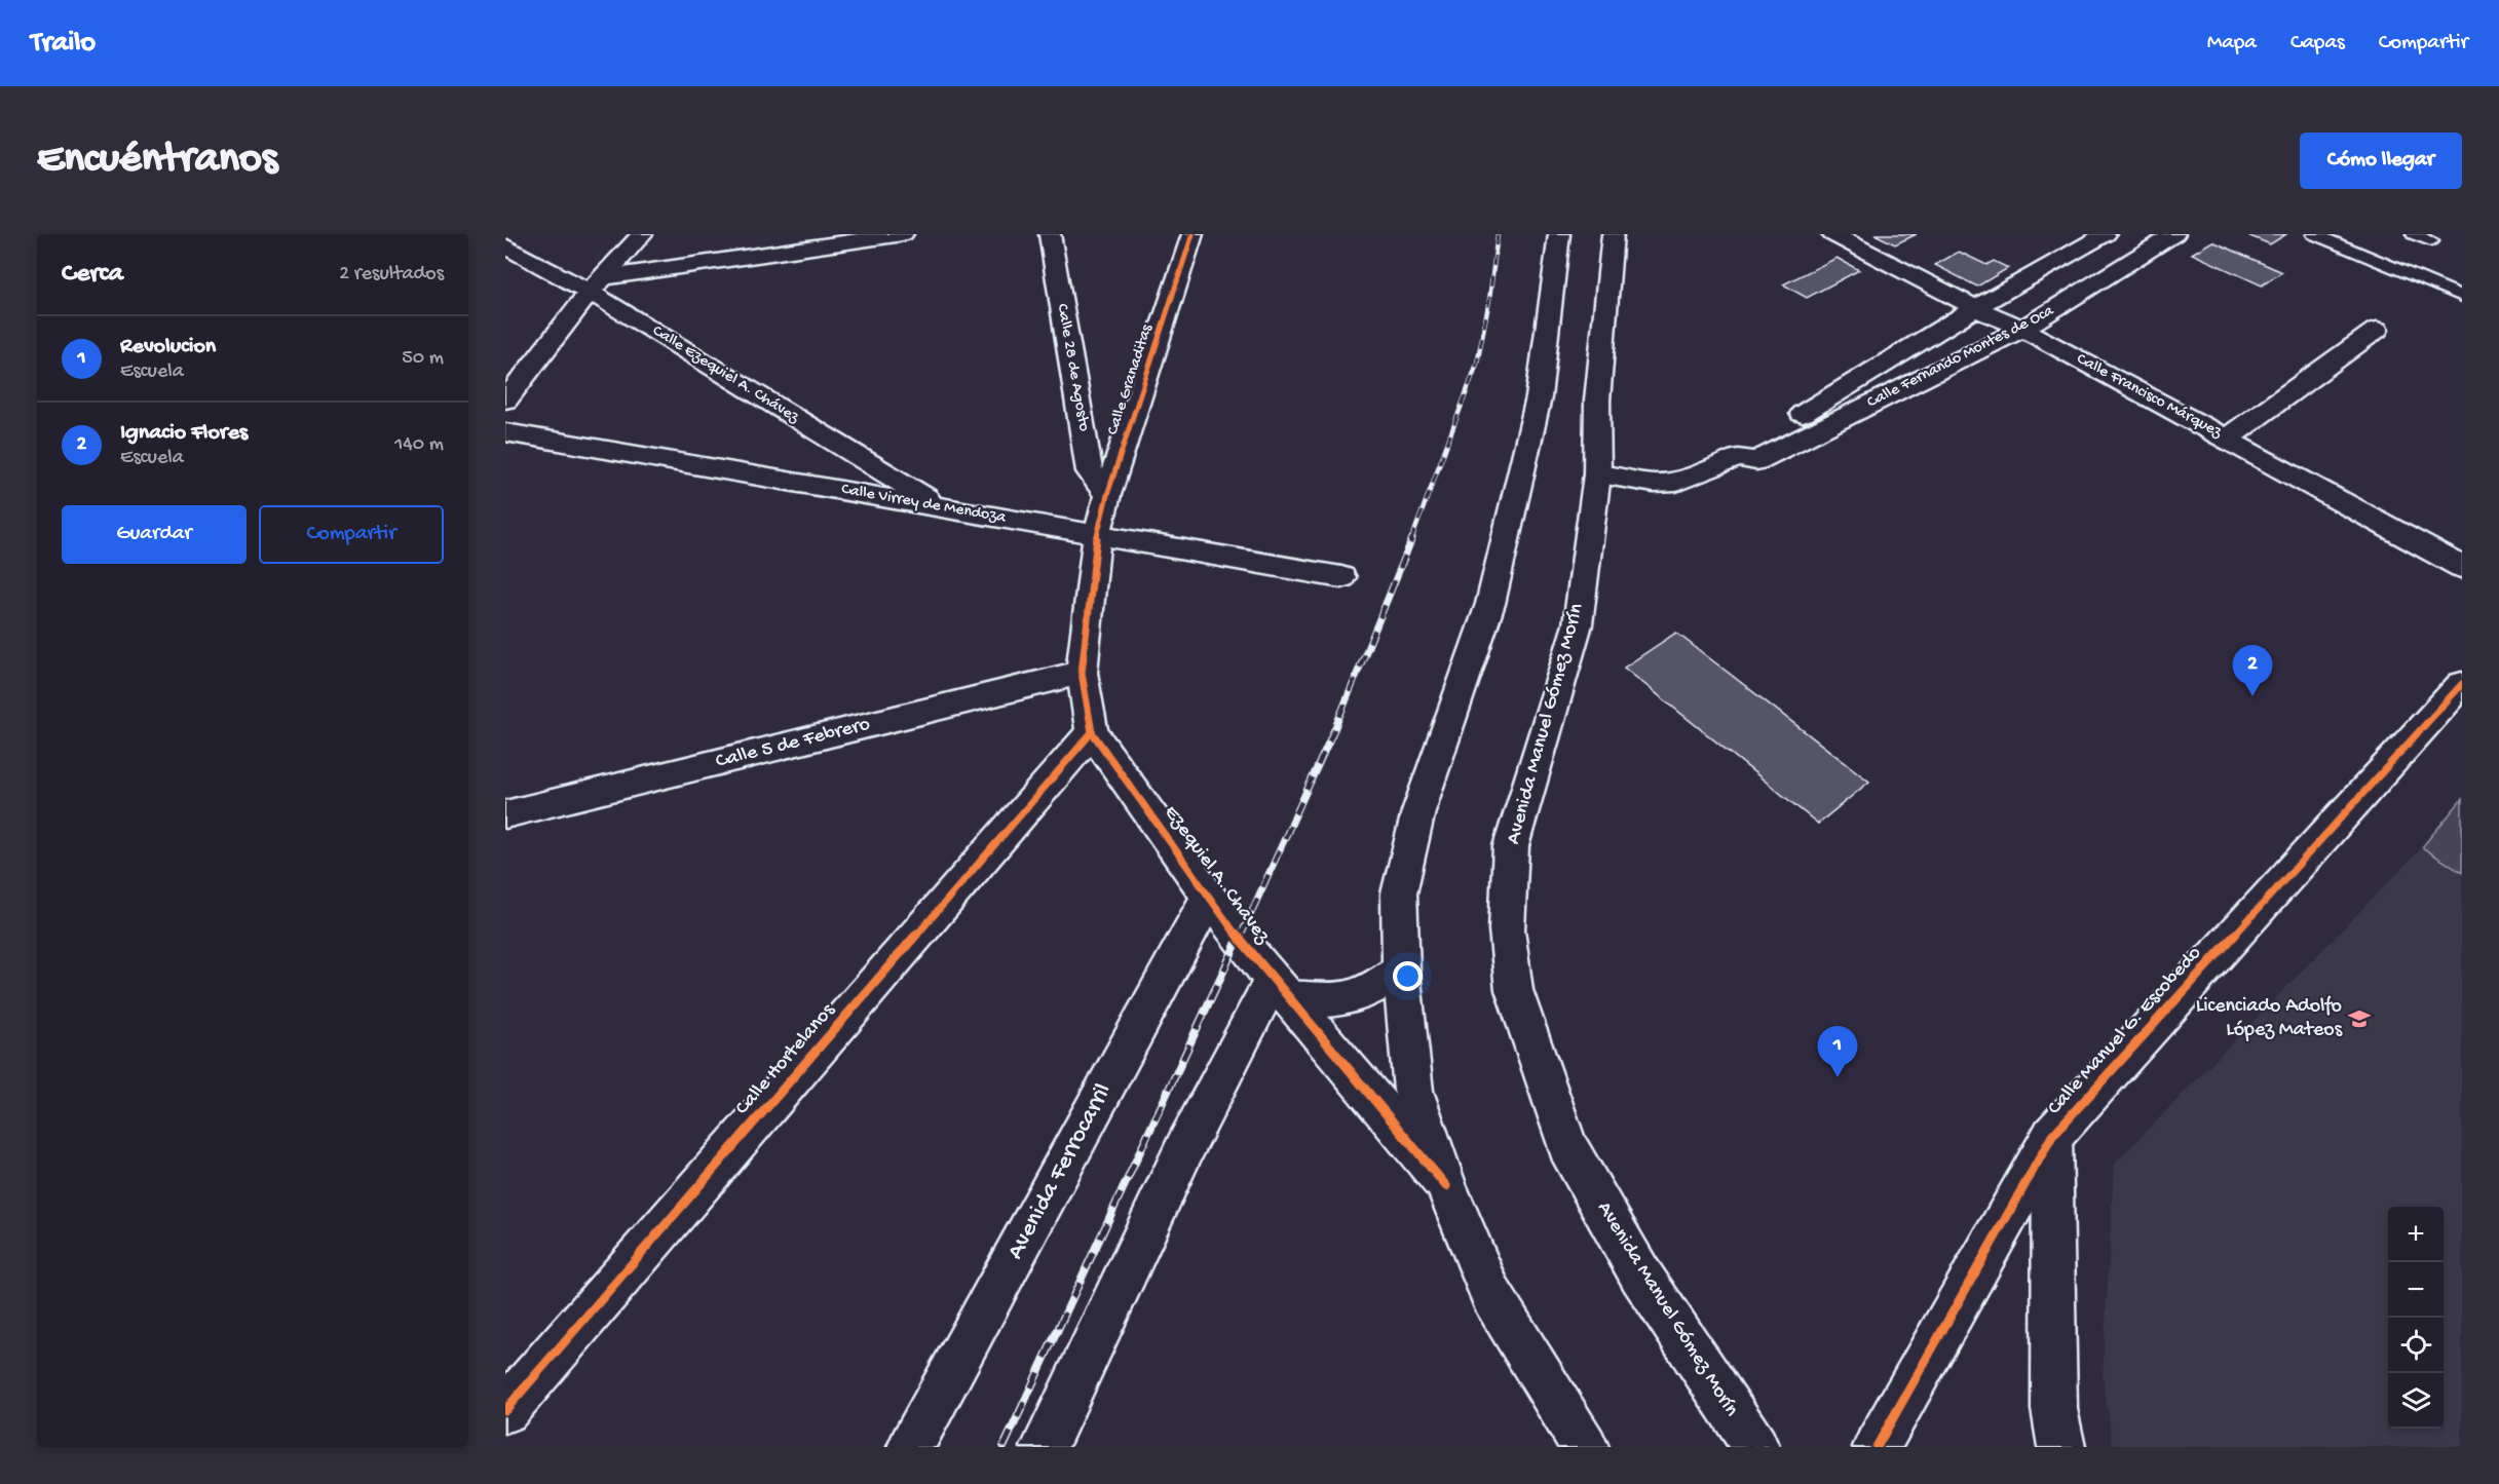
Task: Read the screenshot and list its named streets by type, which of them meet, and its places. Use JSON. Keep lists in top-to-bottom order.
{
  "streets": {
    "street": [
      "Calle Fernando Montes de Oca",
      "Calle 28 de Agosto",
      "Calle Ezequiel A. Chávez",
      "Calle Granaditas",
      "Calle Francisco Márquez",
      "Calle Virrey de Mendoza",
      "Avenida Manuel Gómez Morín",
      "Calle 5 de Febrero",
      "Ezequiel A. Chavez",
      "Calle Manuel G. Escobedo",
      "Calle Hortelanos",
      "Avenida Ferrocarril"
    ]
  },
  "crossings": [
    ["Calle Fernando Montes de Oca", "Calle Francisco Márquez"],
    ["Calle Fernando Montes de Oca", "Avenida Manuel Gómez Morín"],
    ["Calle 28 de Agosto", "Calle Granaditas"],
    ["Calle Ezequiel A. Chávez", "Calle Virrey de Mendoza"],
    ["Calle Granaditas", "Calle Virrey de Mendoza"],
    ["Calle Granaditas", "Ezequiel A. Chavez"],
    ["Calle Virrey de Mendoza", "Ezequiel A. Chavez"],
    ["Calle 5 de Febrero", "Ezequiel A. Chavez"],
    ["Ezequiel A. Chavez", "Calle Hortelanos"],
    ["Ezequiel A. Chavez", "Avenida Ferrocarril"]
  ],
  "places": {
    "school or university": ["Licenciado Adolfo López Mateos"]
  },
  "page": {
    "header": "Trailo",
    "nav": ["Mapa", "Capas", "Compartir"],
    "buttons": [
      "Cómo llegar",
      ["Guardar", "Compartir"]
    ],
    "title": "Encuéntranos",
    "heading": ["Cerca", "2 resultados"],
    "list": [
      {
        "mark": "1",
        "name": "Revolucion",
        "note": "Escuela",
        "value": "50 m"
      },
      {
        "mark": "2",
        "name": "Ignacio Flores",
        "note": "Escuela",
        "value": "140 m"
      }
    ],
    "pins": ["2", "1"],
    "map_buttons": ["+", "−"]
  }
}
